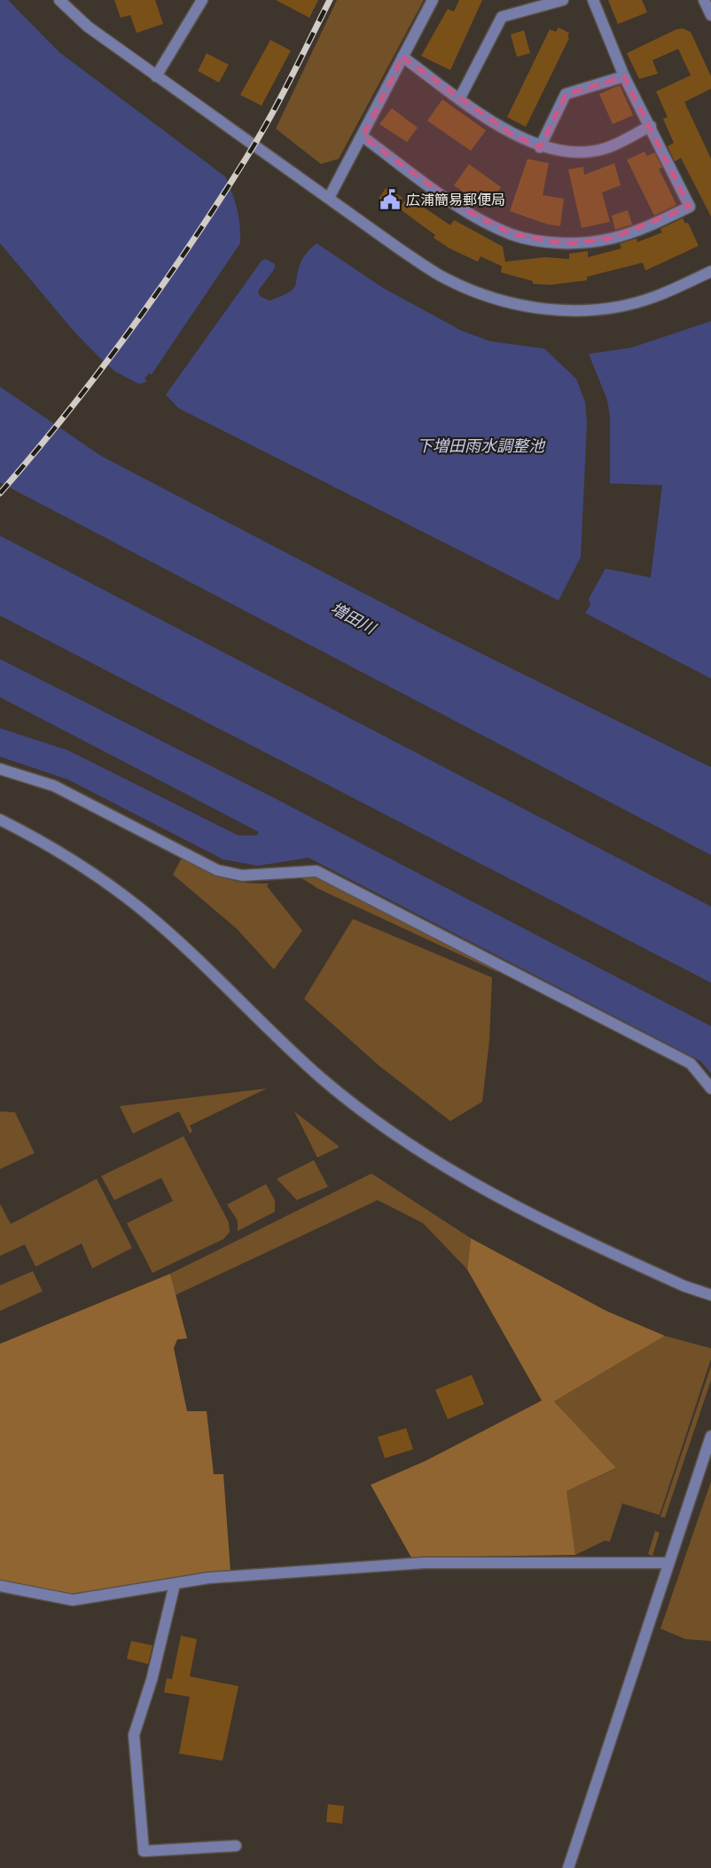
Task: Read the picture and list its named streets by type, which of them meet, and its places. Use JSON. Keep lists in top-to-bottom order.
{
  "water": ["下増田雨水調整池", "増田川"],
  "places": {
    "public building": ["広浦簡易郵便局"]
  }
}
